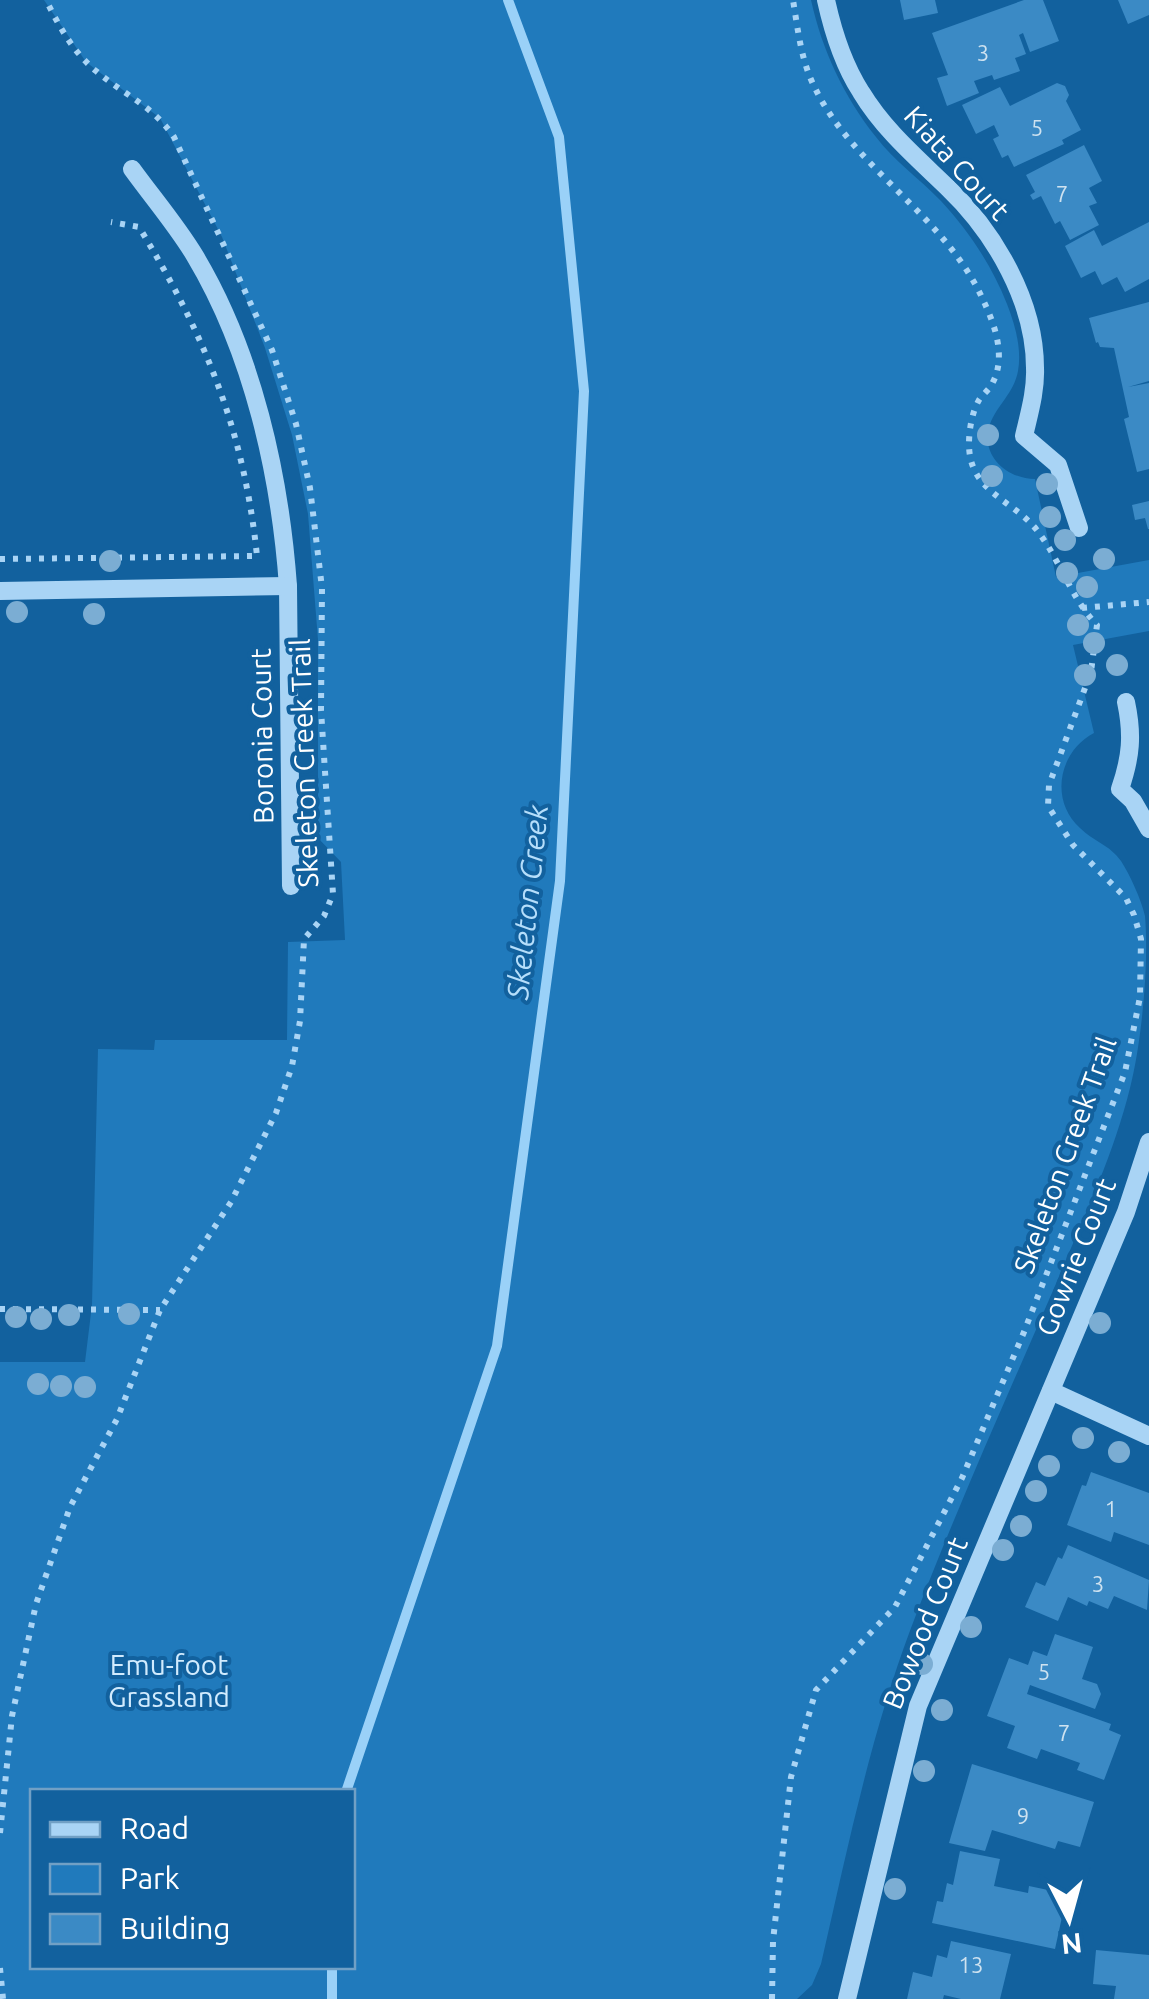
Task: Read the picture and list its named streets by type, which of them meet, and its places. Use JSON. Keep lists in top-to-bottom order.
{
  "streets": {
    "street": [
      "Kiata Court",
      "Boronia Court",
      "Gowrie Court",
      "Bowood Court"
    ],
    "path": ["Skeleton Creek Trail"]
  },
  "crossings": [
    ["Gowrie Court", "Bowood Court"]
  ],
  "water": ["Skeleton Creek"],
  "parks": ["Emu-foot Grassland"],
  "house_numbers": [
    "3",
    "5",
    "7",
    "1",
    "3",
    "5",
    "7",
    "9",
    "13"
  ],
  "legend": ["Road", "Park", "Building"],
  "north": "bottom"
}
